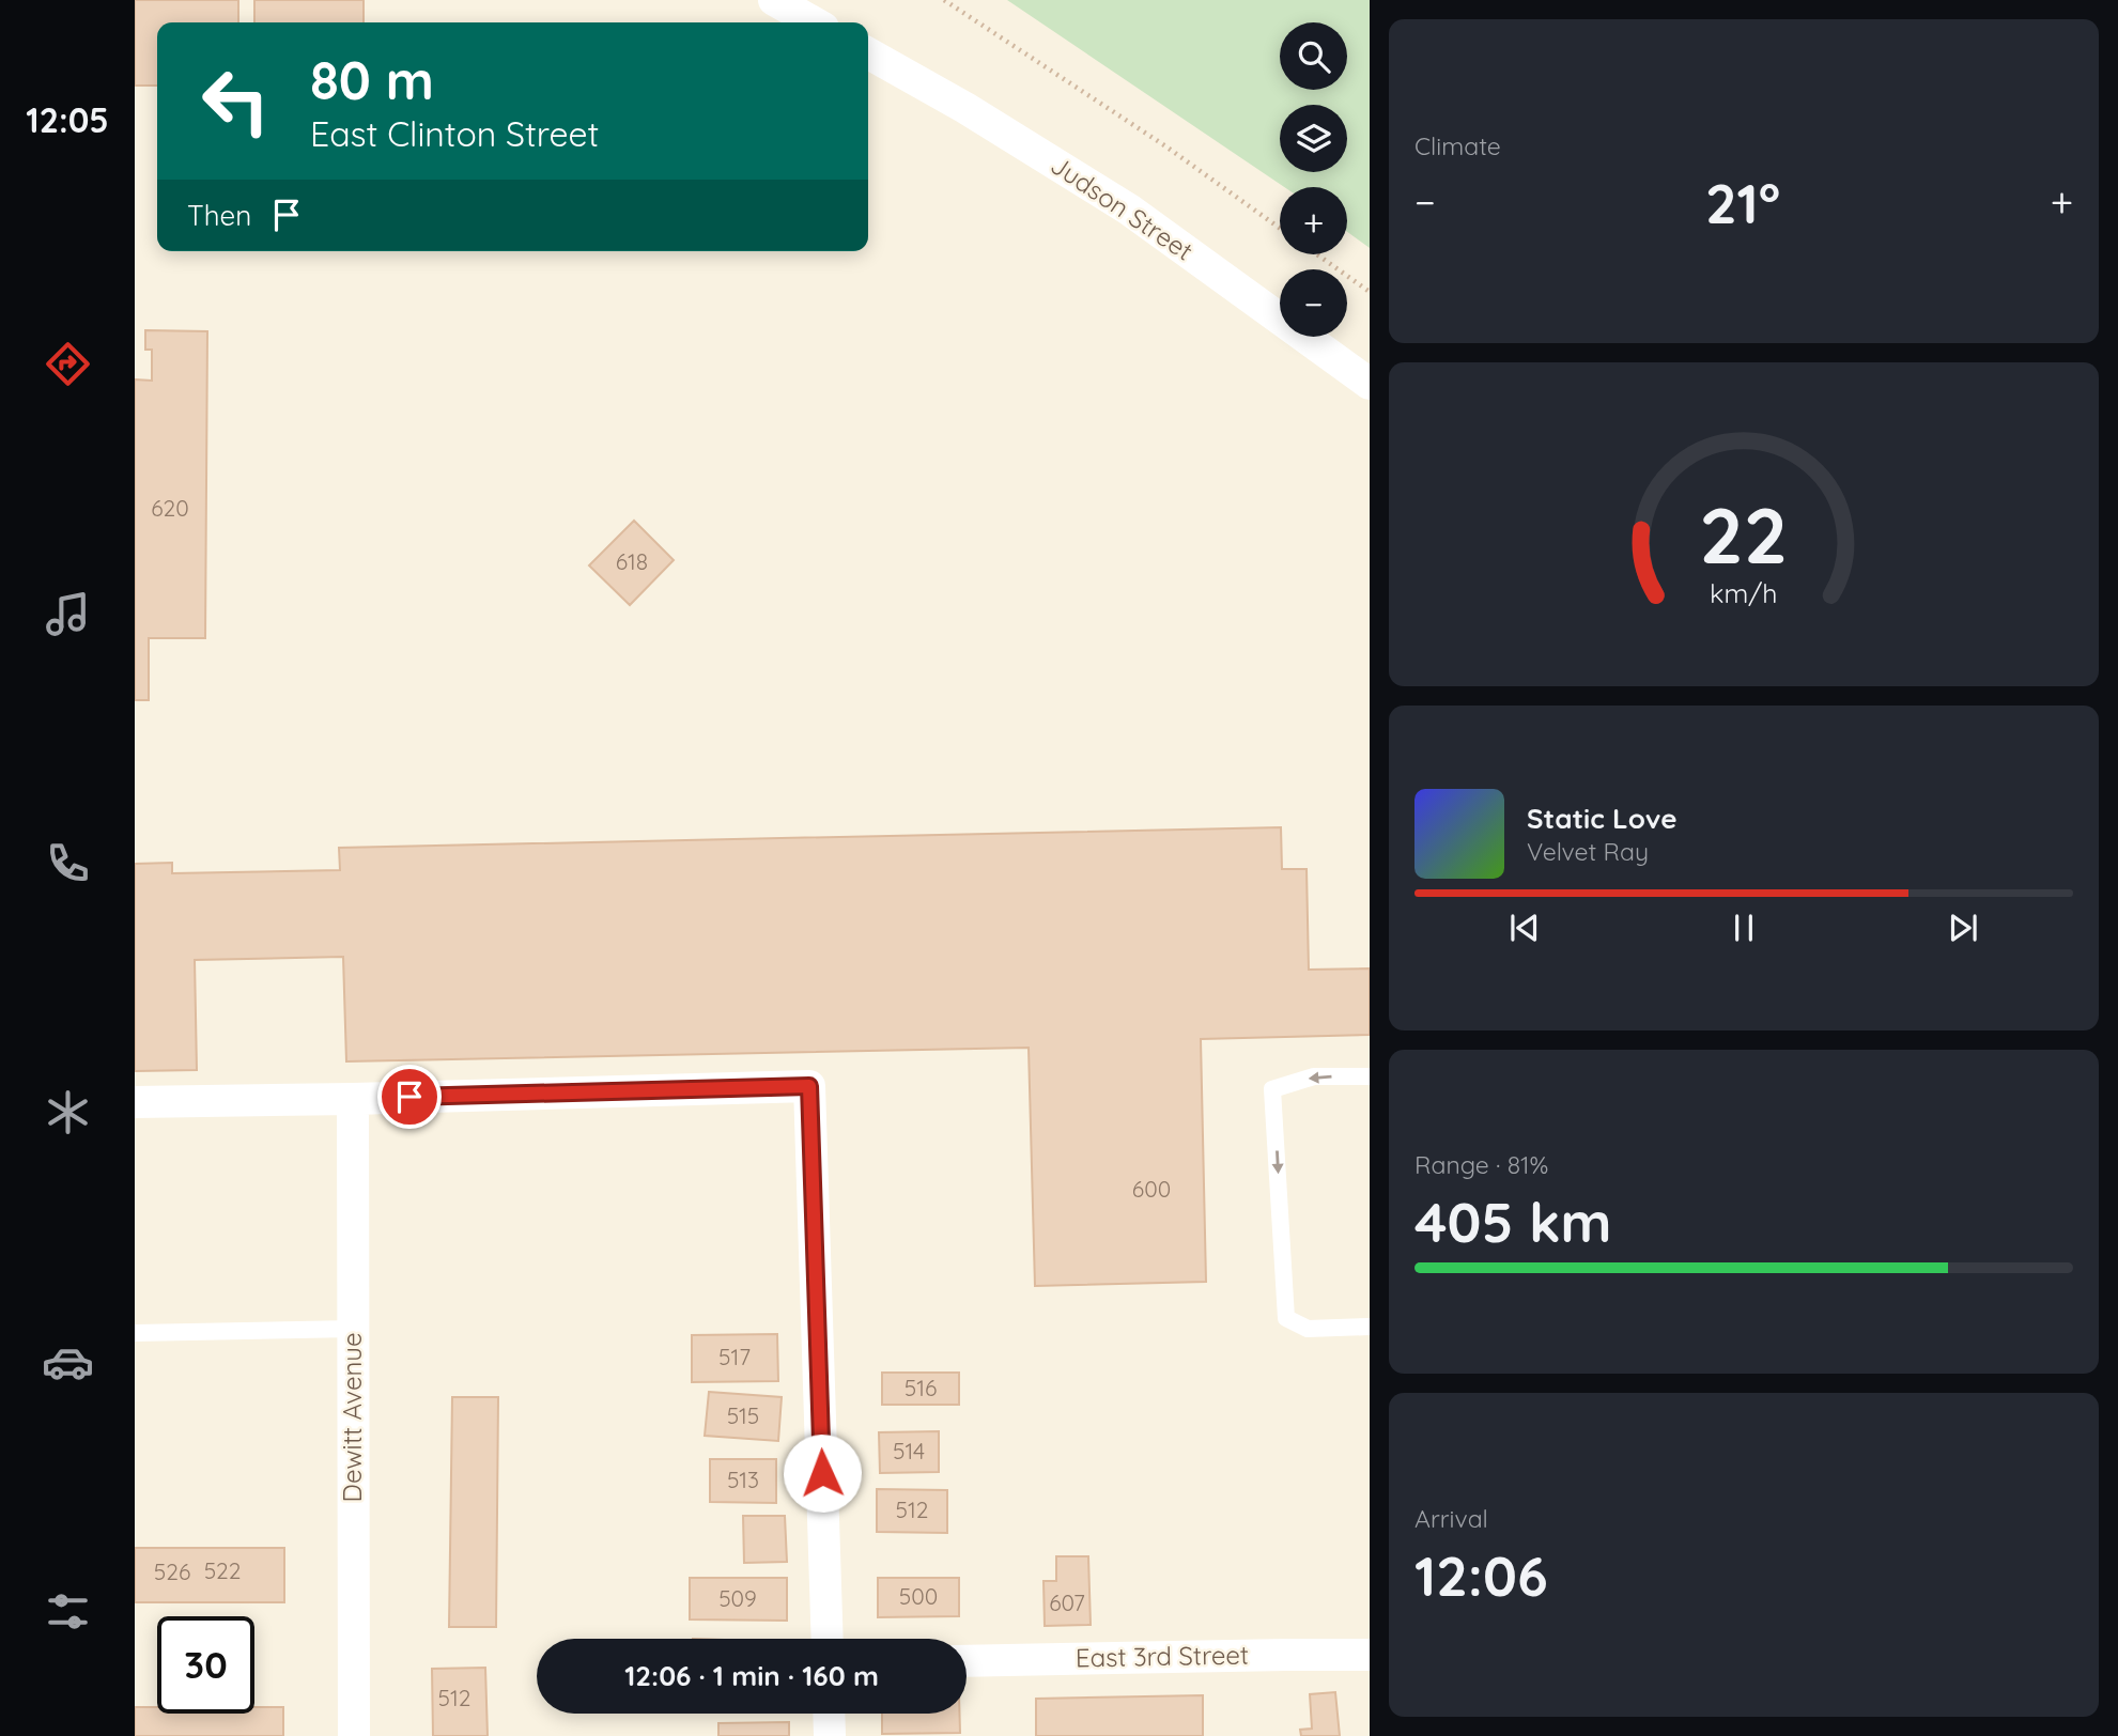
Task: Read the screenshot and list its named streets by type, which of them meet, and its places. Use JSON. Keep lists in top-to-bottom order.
{
  "streets": {
    "street": ["Judson Street", "Dewitt Avenue", "East 3rd Street"]
  },
  "house_numbers": [
    "620",
    "618",
    "600",
    "517",
    "516",
    "515",
    "514",
    "513",
    "512",
    "522",
    "526",
    "500",
    "509",
    "607",
    "512"
  ],
  "page": {
    "tabs": "12:05",
    "tile": [
      "Climate",
      ["Range · 81%", "405 km"],
      ["Arrival", "12:06"]
    ],
    "map_buttons": ["+", "−"],
    "turn": ["80 m", "East Clinton Street"],
    "heat": ["−", "21°", "+"],
    "then": "Then",
    "song": ["Static Love", "Velvet Ray"],
    "limit": "30",
    "trip": "12:06 · 1 min · 160 m",
    "gauge": ["22", "km/h"]
  }
}
